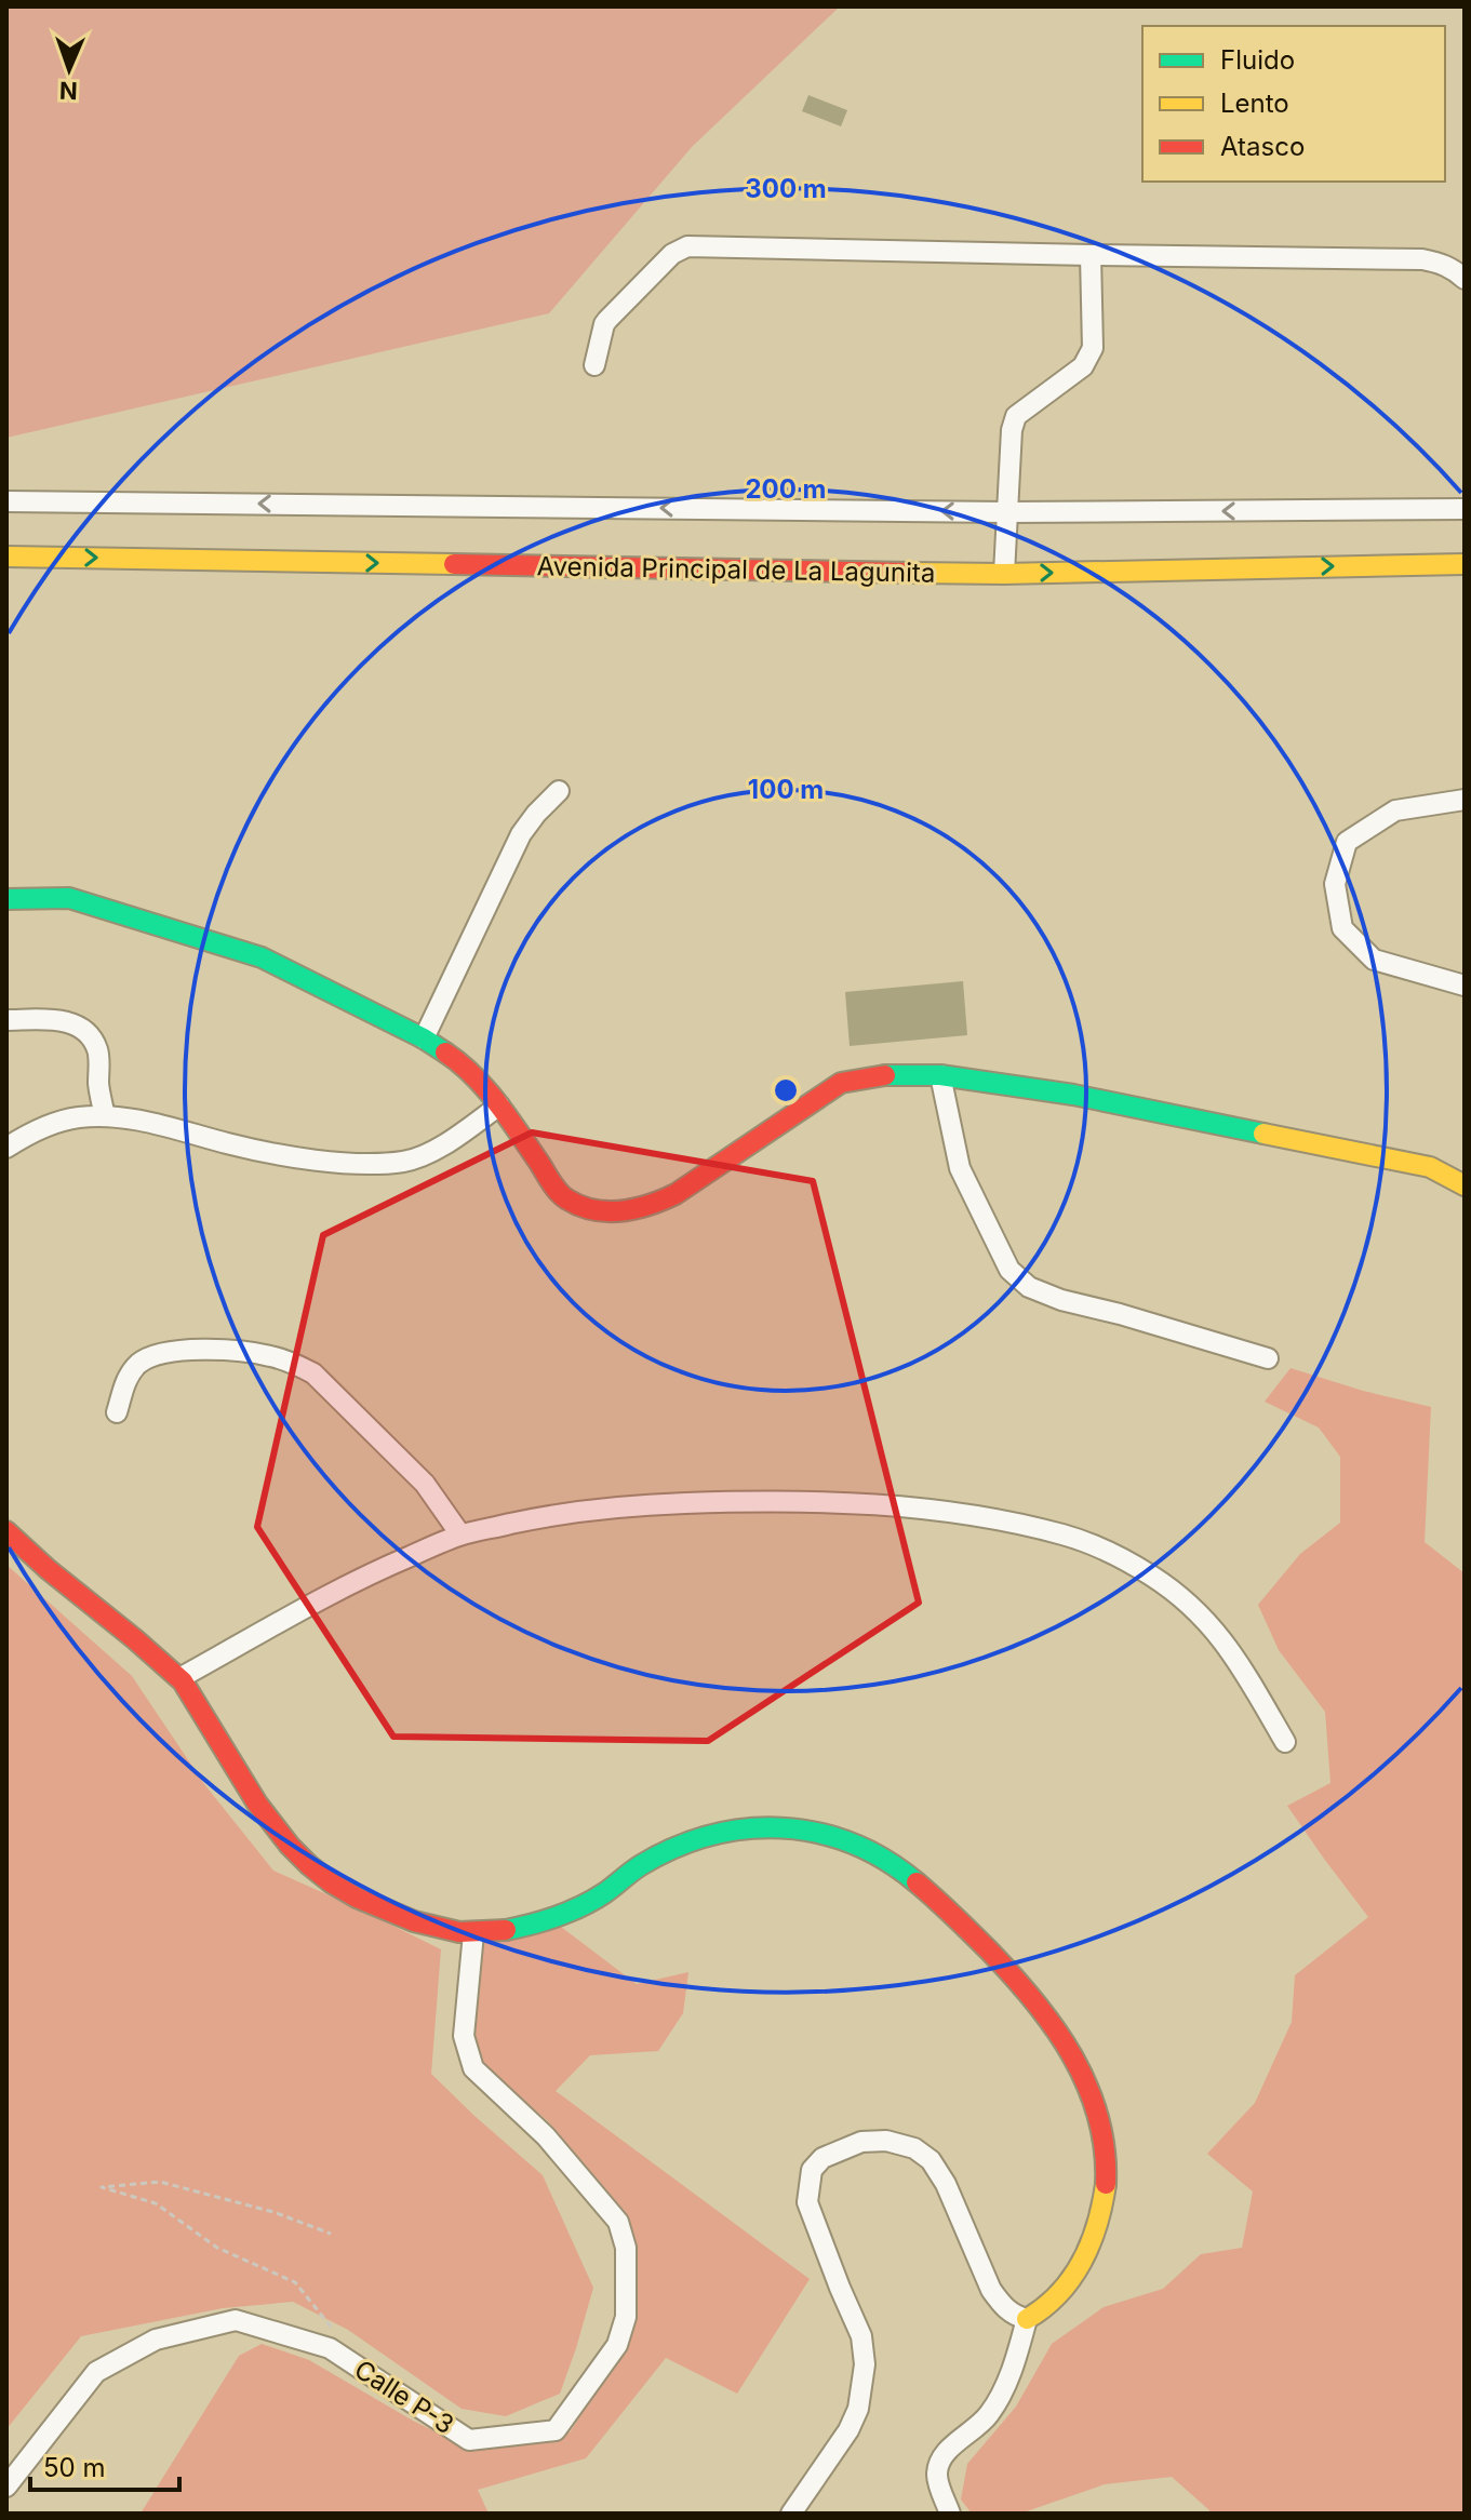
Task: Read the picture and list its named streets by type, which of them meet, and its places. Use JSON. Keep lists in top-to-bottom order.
{
  "streets": {
    "street": ["Avenida Principal de La Lagunita", "Calle P-3"]
  },
  "legend": ["Fluido", "Lento", "Atasco"],
  "scale_bar": "50 m",
  "north": "bottom",
  "rings": ["300 m", "200 m", "100 m"]
}
